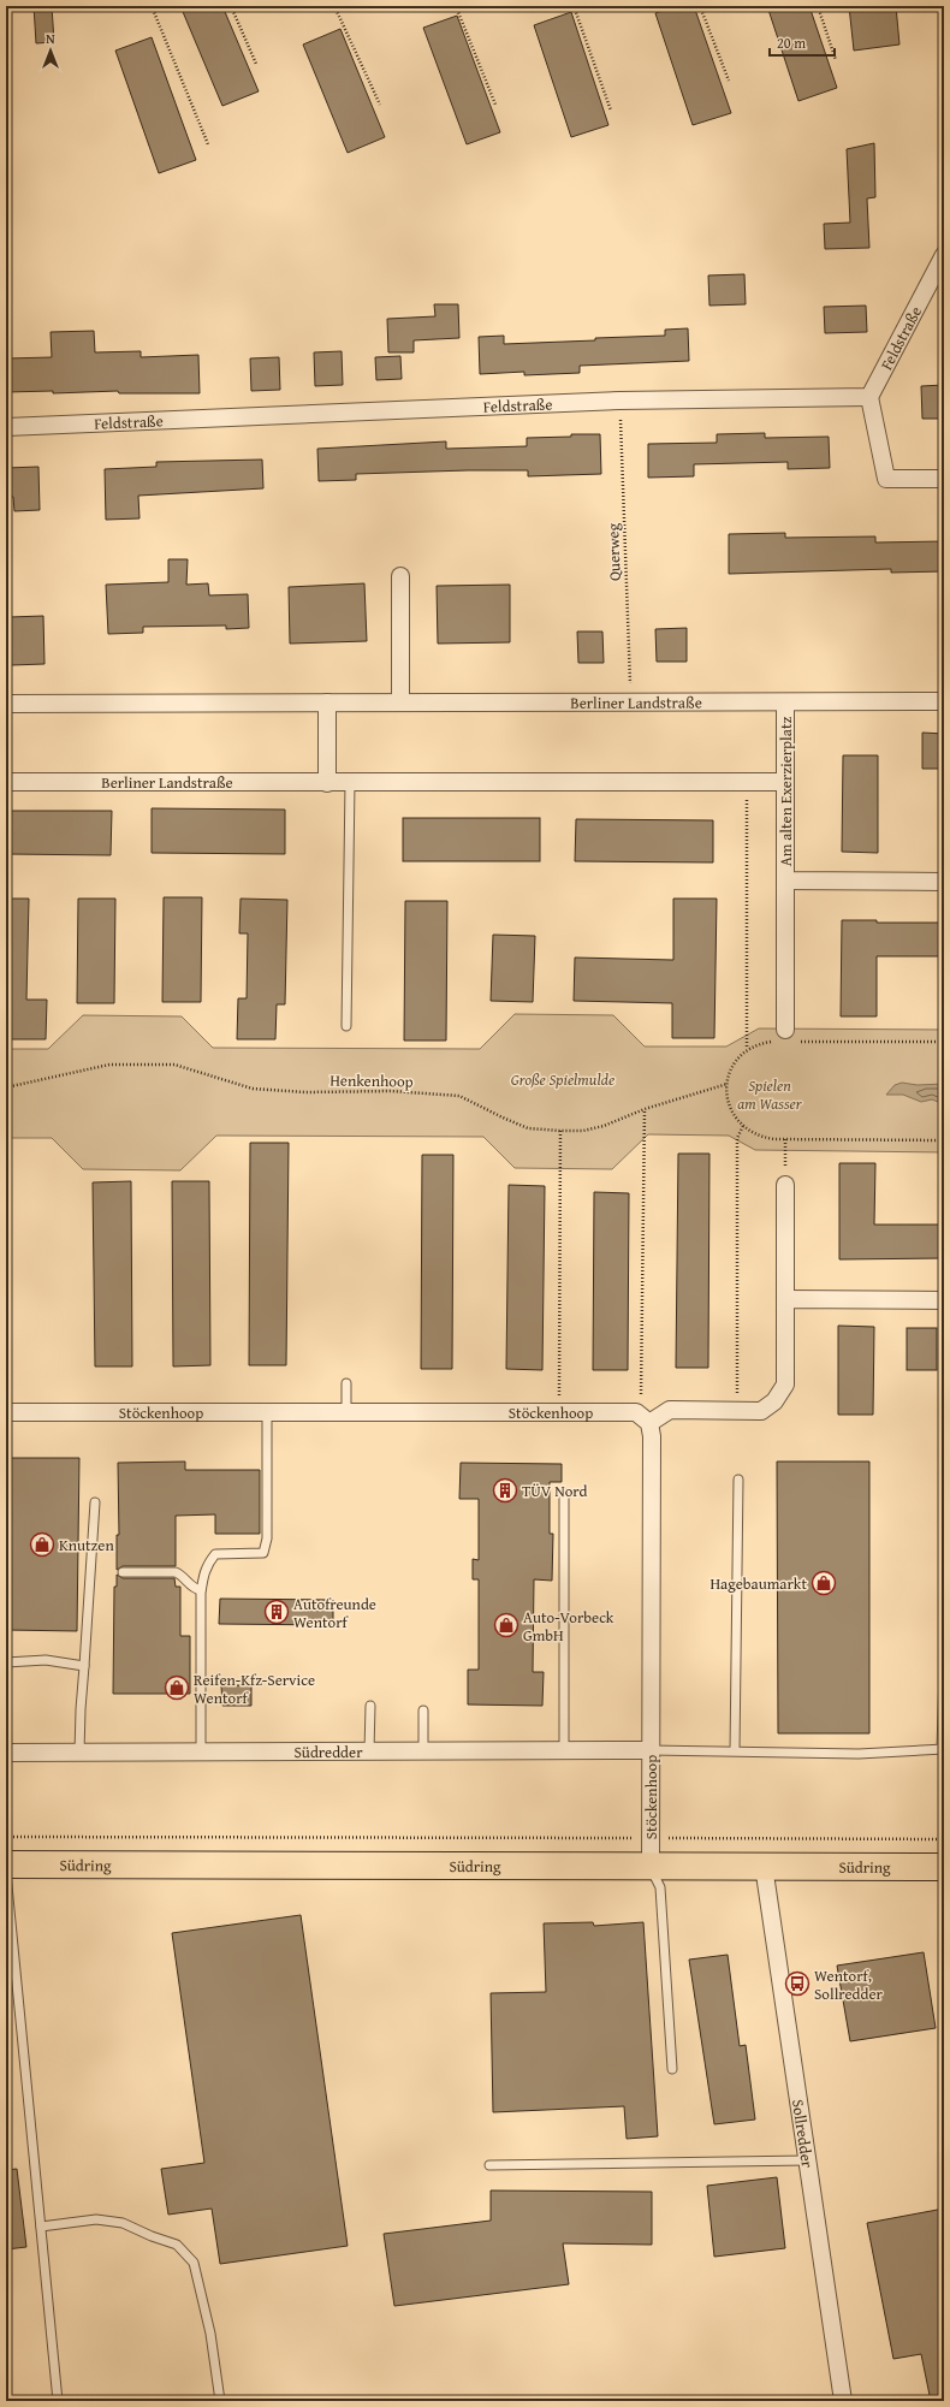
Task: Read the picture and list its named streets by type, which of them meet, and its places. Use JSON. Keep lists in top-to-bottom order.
{
  "streets": {
    "main road": ["Südring"],
    "street": [
      "Feldstraße",
      "Berliner Landstraße",
      "Am alten Exerzierplatz",
      "Stöckenhoop",
      "Südredder",
      "Sollredder"
    ],
    "path": ["Querweg", "Henkenhoop"]
  },
  "crossings": [
    ["Feldstraße", "Querweg"],
    ["Querweg", "Berliner Landstraße"],
    ["Berliner Landstraße", "Am alten Exerzierplatz"],
    ["Stöckenhoop", "Südredder"],
    ["Stöckenhoop", "Südring"],
    ["Südring", "Sollredder"]
  ],
  "parks": ["Große Spielmulde", "Spielen am Wasser"],
  "places": {
    "building": ["TÜV Nord", "Autofreunde Wentorf"],
    "shop": [
      "Knutzen",
      "Hagebaumarkt",
      "Auto-Vorbeck GmbH",
      "Reifen-Kfz-Service Wentorf"
    ],
    "bus stop": ["Wentorf, Sollredder"]
  },
  "scale_bar": "20 m",
  "north": "top"
}
